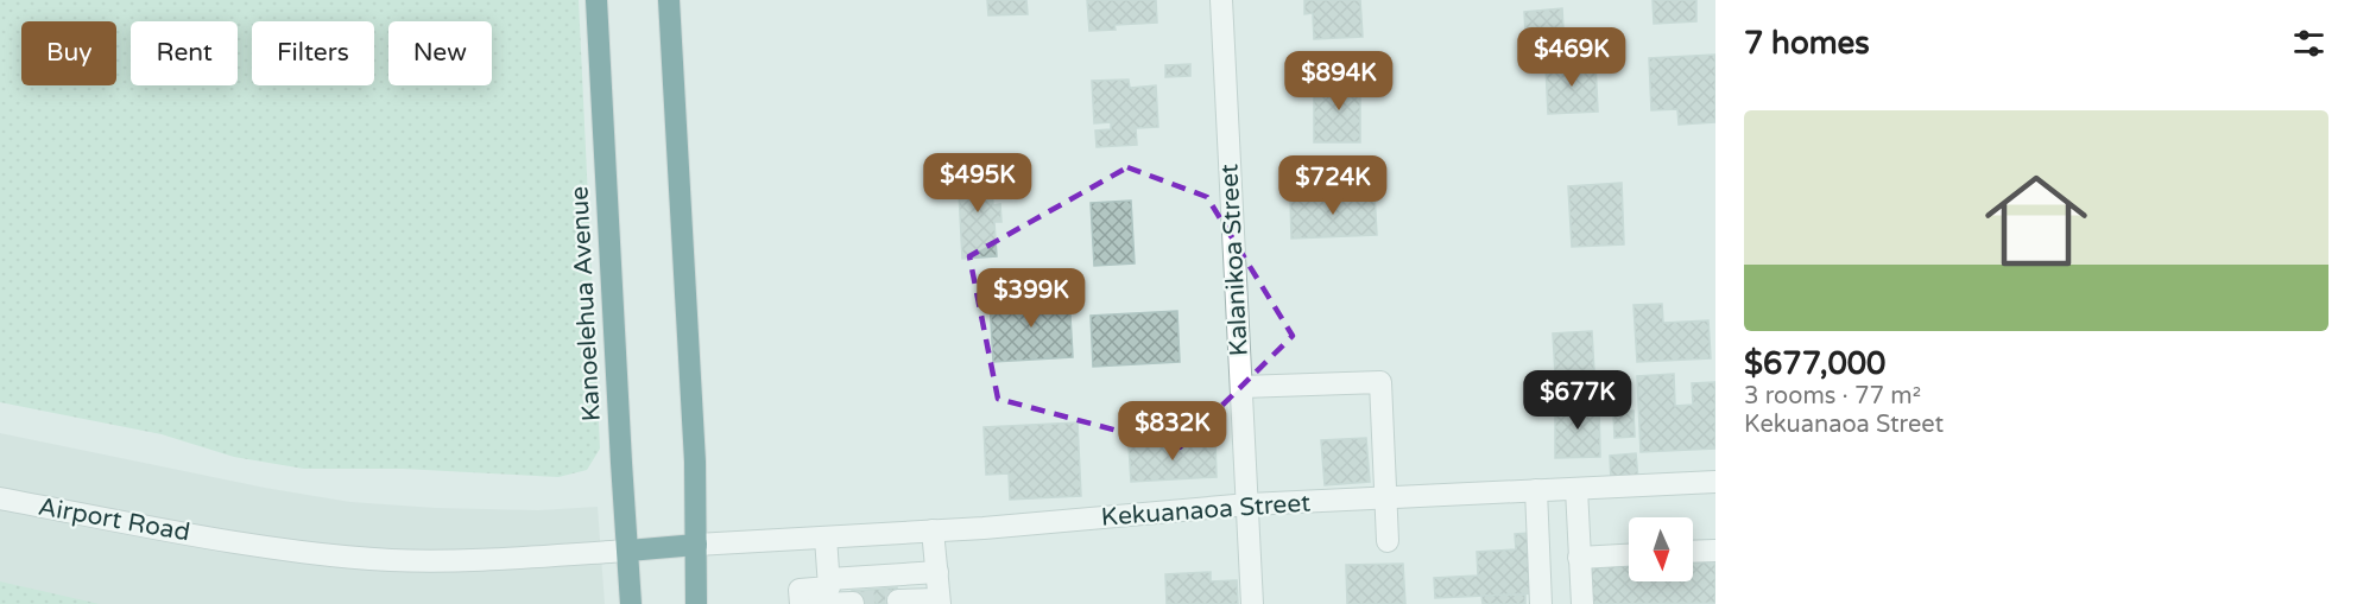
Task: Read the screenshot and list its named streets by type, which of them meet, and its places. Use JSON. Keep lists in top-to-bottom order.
{
  "streets": {
    "highway": ["Kanoelehua Avenue"],
    "street": ["Kalanikoa Street", "Kekuanaoa Street", "Airport Road"]
  },
  "crossings": [
    ["Kalanikoa Street", "Kekuanaoa Street"],
    ["Kanoelehua Avenue", "Airport Road"]
  ],
  "north": "bottom",
  "page": {
    "heading": "7 homes",
    "chip": [
      "Buy",
      "Rent",
      "Filters",
      "New"
    ],
    "price": [
      "$469K",
      "$894K",
      "$495K",
      "$724K",
      "$399K",
      "$677K",
      "$832K"
    ],
    "list": [
      {
        "name": "$677,000",
        "note": "3 rooms · 77 m² · Kekuanaoa Street"
      }
    ]
  }
}
